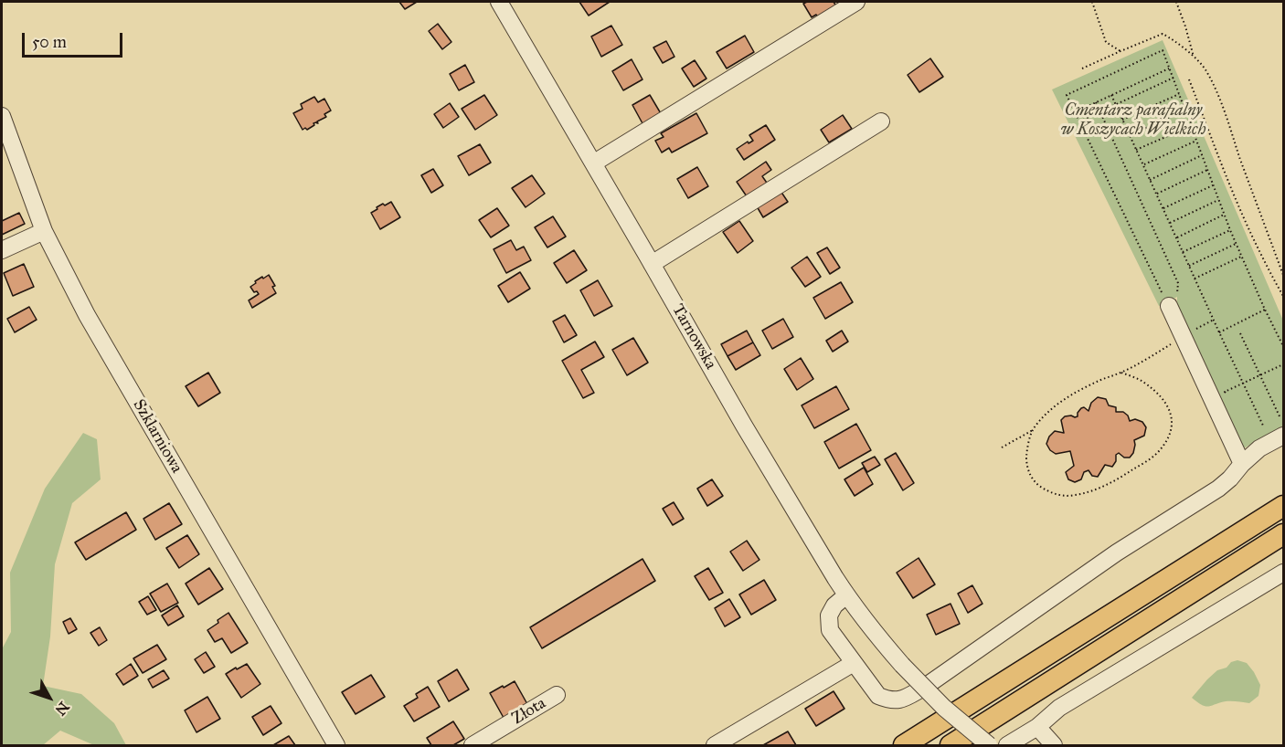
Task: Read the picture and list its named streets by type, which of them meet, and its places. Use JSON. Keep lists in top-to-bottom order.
{
  "streets": {
    "street": ["Tarnowska", "Szklarniowa", "Złota"]
  },
  "parks": ["Cmentarz parafialny w Koszycach Wielkich"],
  "scale_bar": "50 m",
  "north": "bottom right"
}
